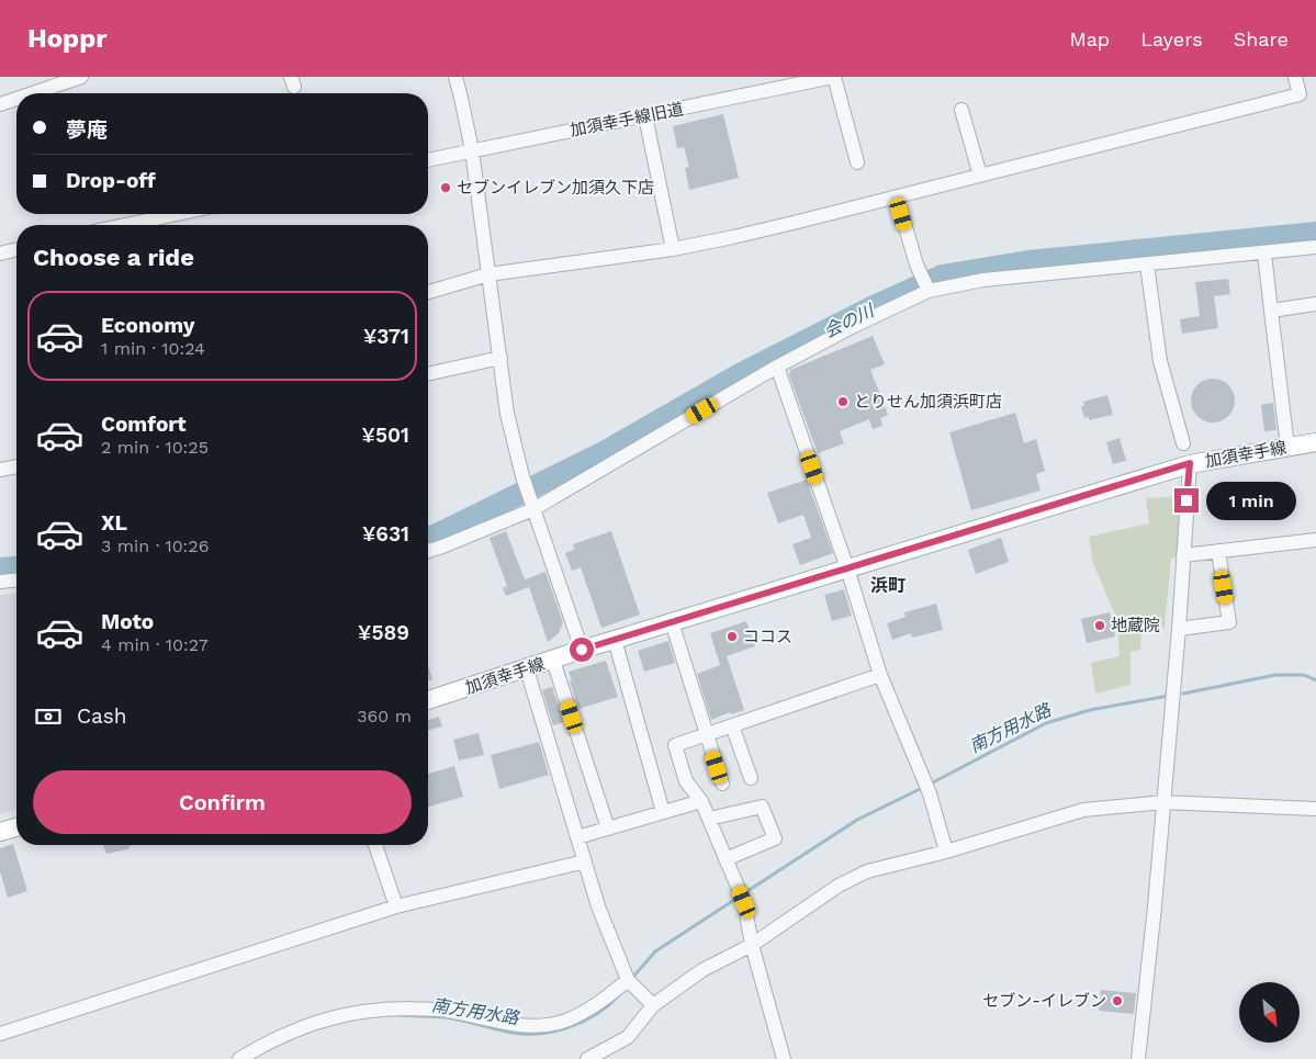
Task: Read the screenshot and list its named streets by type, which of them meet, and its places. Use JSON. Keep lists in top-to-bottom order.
{
  "streets": {
    "main road": ["加須幸手線"],
    "street": ["加須幸手線旧道"]
  },
  "districts": ["浜町"],
  "water": ["会の川", "南方用水路"],
  "places": [
    "セブンイレブン加須久下店",
    "とりせん加須浜町店",
    "地蔵院",
    "ココス",
    "セブン-イレブン"
  ],
  "north": "bottom right",
  "page": {
    "header": "Hoppr",
    "nav": ["Map", "Layers", "Share"],
    "banner": ["夢庵", "Drop-off"],
    "heading": "Choose a ride",
    "list": [
      {
        "name": "Economy",
        "note": "1 min · 10:24",
        "value": "¥371"
      },
      {
        "name": "Comfort",
        "note": "2 min · 10:25",
        "value": "¥501"
      },
      {
        "name": "XL",
        "note": "3 min · 10:26",
        "value": "¥631"
      },
      {
        "name": "Moto",
        "note": "4 min · 10:27",
        "value": "¥589"
      }
    ],
    "bubble": "1 min",
    "pay": ["Cash", "360 m"],
    "buttons": "Confirm"
  }
}
